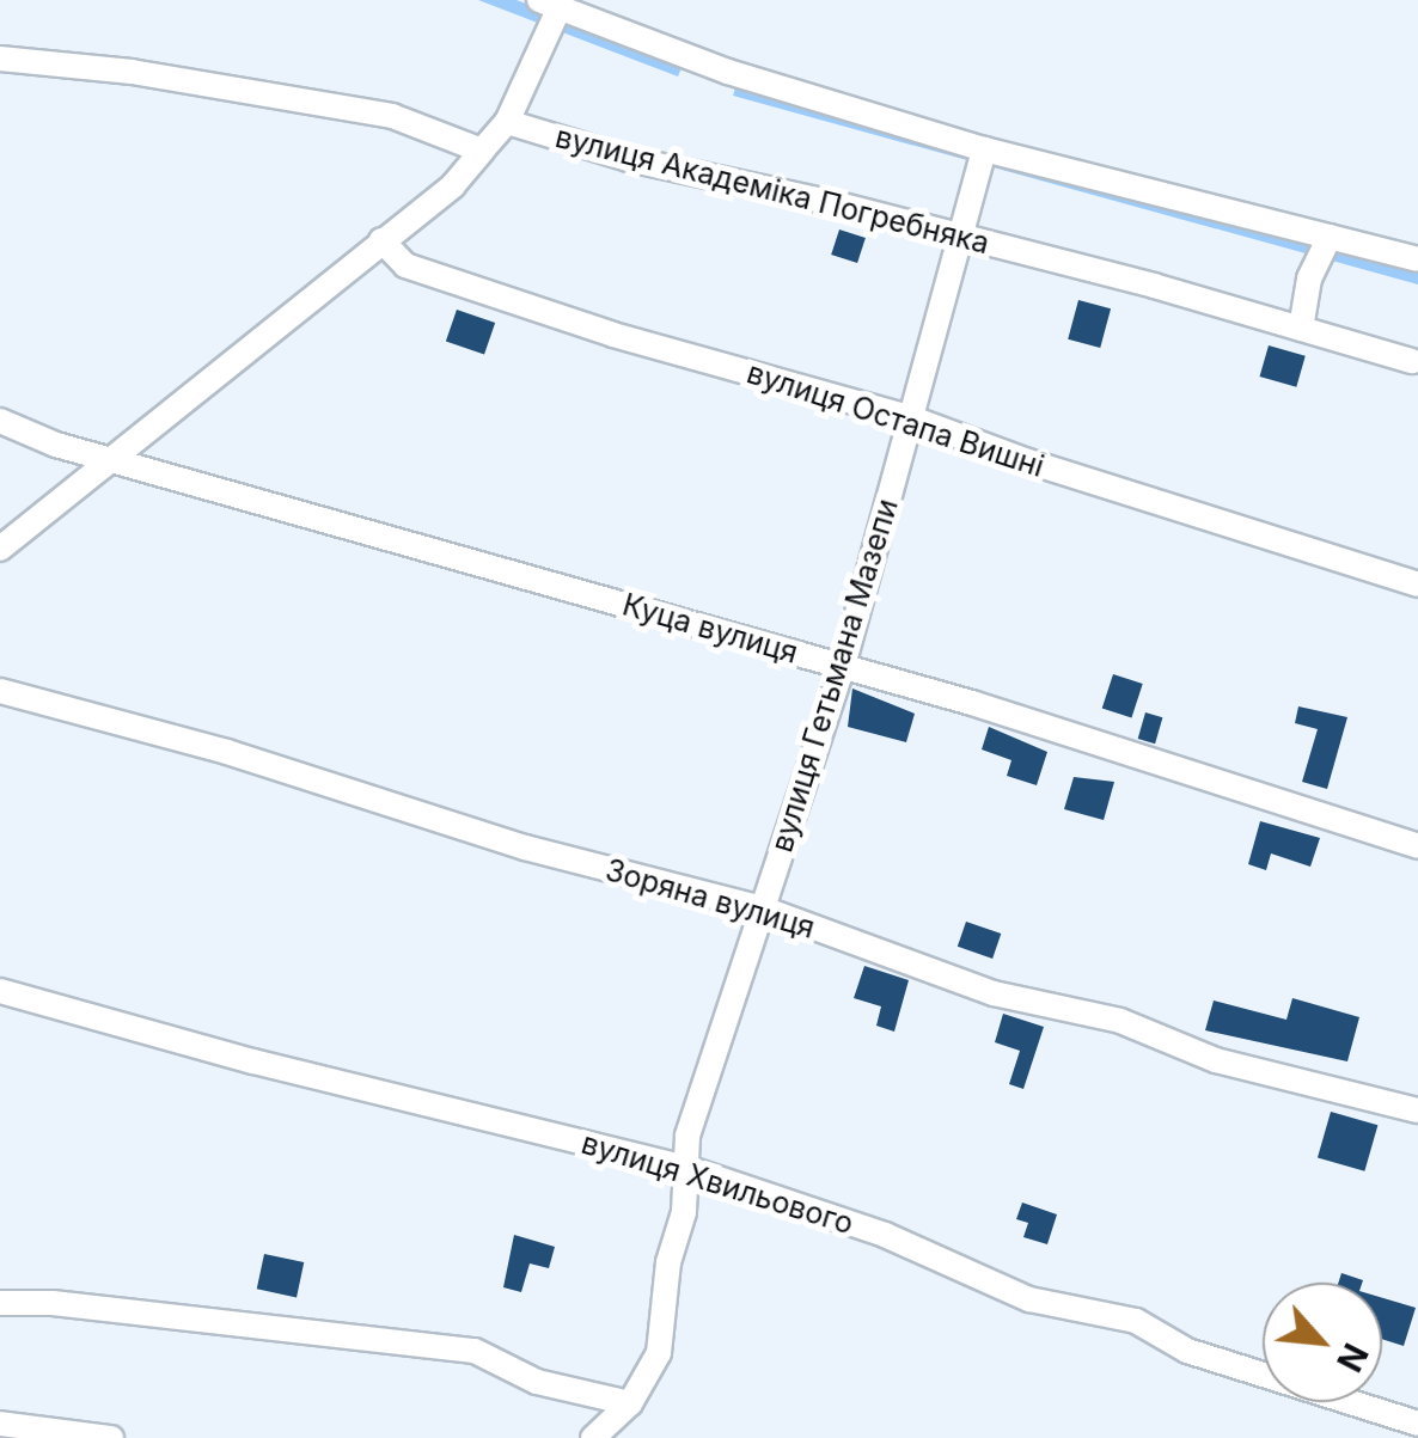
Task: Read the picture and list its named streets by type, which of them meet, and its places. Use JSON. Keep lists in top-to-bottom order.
{
  "streets": {
    "street": [
      "вулиця Академіка Погребняка",
      "вулиця Остапа Вишні",
      "Куца вулиця",
      "вулиця Гетьмана Мазепи",
      "Зоряна вулиця",
      "вулиця Хвильового"
    ]
  },
  "crossings": [
    ["вулиця Академіка Погребняка", "вулиця Гетьмана Мазепи"],
    ["вулиця Остапа Вишні", "вулиця Гетьмана Мазепи"],
    ["Куца вулиця", "вулиця Гетьмана Мазепи"],
    ["вулиця Гетьмана Мазепи", "Зоряна вулиця"],
    ["вулиця Гетьмана Мазепи", "вулиця Хвильового"]
  ],
  "north": "bottom right"
}
